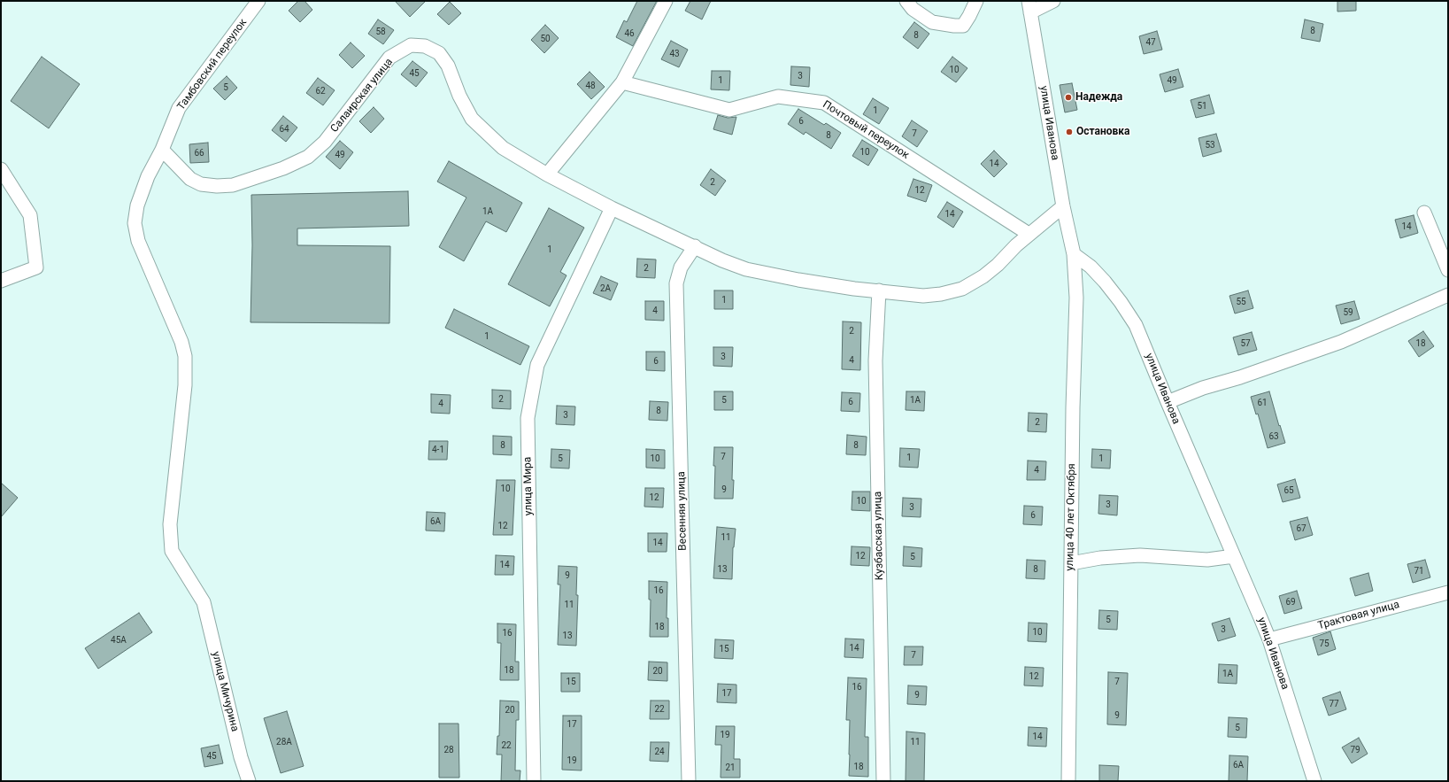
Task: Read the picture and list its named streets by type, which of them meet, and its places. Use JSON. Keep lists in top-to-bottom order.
{
  "streets": {
    "street": [
      "Тамбовский переулок",
      "Салаирская улица",
      "улица Иванова",
      "Почтовый переулок",
      "улица Мира",
      "Весенняя улица",
      "улица 40 лет Октября",
      "Кузбасская улица",
      "Трактовая улица",
      "улица Мичурина"
    ]
  },
  "crossings": [
    ["Тамбовский переулок", "Салаирская улица"],
    ["Тамбовский переулок", "улица Мичурина"],
    ["Салаирская улица", "улица Иванова"],
    ["Салаирская улица", "Почтовый переулок"],
    ["Салаирская улица", "улица Мира"],
    ["Салаирская улица", "Весенняя улица"],
    ["Салаирская улица", "Кузбасская улица"],
    ["улица Иванова", "улица 40 лет Октября"],
    ["улица Иванова", "Трактовая улица"]
  ],
  "places": ["Надежда", "Остановка"],
  "house_numbers": [
    "8",
    "58",
    "46",
    "8",
    "50",
    "47",
    "43",
    "10",
    "45",
    "3",
    "1",
    "49",
    "48",
    "5",
    "62",
    "51",
    "1",
    "6",
    "64",
    "7",
    "8",
    "53",
    "10",
    "66",
    "49",
    "14",
    "2",
    "12",
    "1А",
    "14",
    "14",
    "1",
    "2",
    "2А",
    "1",
    "55",
    "4",
    "59",
    "2",
    "1",
    "57",
    "18",
    "3",
    "4",
    "6",
    "2",
    "5",
    "1А",
    "6",
    "61",
    "4",
    "8",
    "3",
    "2",
    "63",
    "8",
    "8",
    "4-1",
    "7",
    "1",
    "5",
    "10",
    "1",
    "4",
    "10",
    "9",
    "65",
    "12",
    "10",
    "3",
    "3",
    "6",
    "6А",
    "12",
    "67",
    "11",
    "14",
    "12",
    "5",
    "14",
    "13",
    "8",
    "71",
    "9",
    "16",
    "69",
    "11",
    "5",
    "18",
    "3",
    "10",
    "16",
    "13",
    "45А",
    "75",
    "14",
    "15",
    "7",
    "18",
    "20",
    "1А",
    "12",
    "15",
    "7",
    "16",
    "17",
    "9",
    "77",
    "22",
    "20",
    "9",
    "17",
    "5",
    "19",
    "14",
    "28А",
    "11",
    "22",
    "28",
    "79",
    "24",
    "45",
    "19",
    "6А",
    "18",
    "21"
  ]
}
